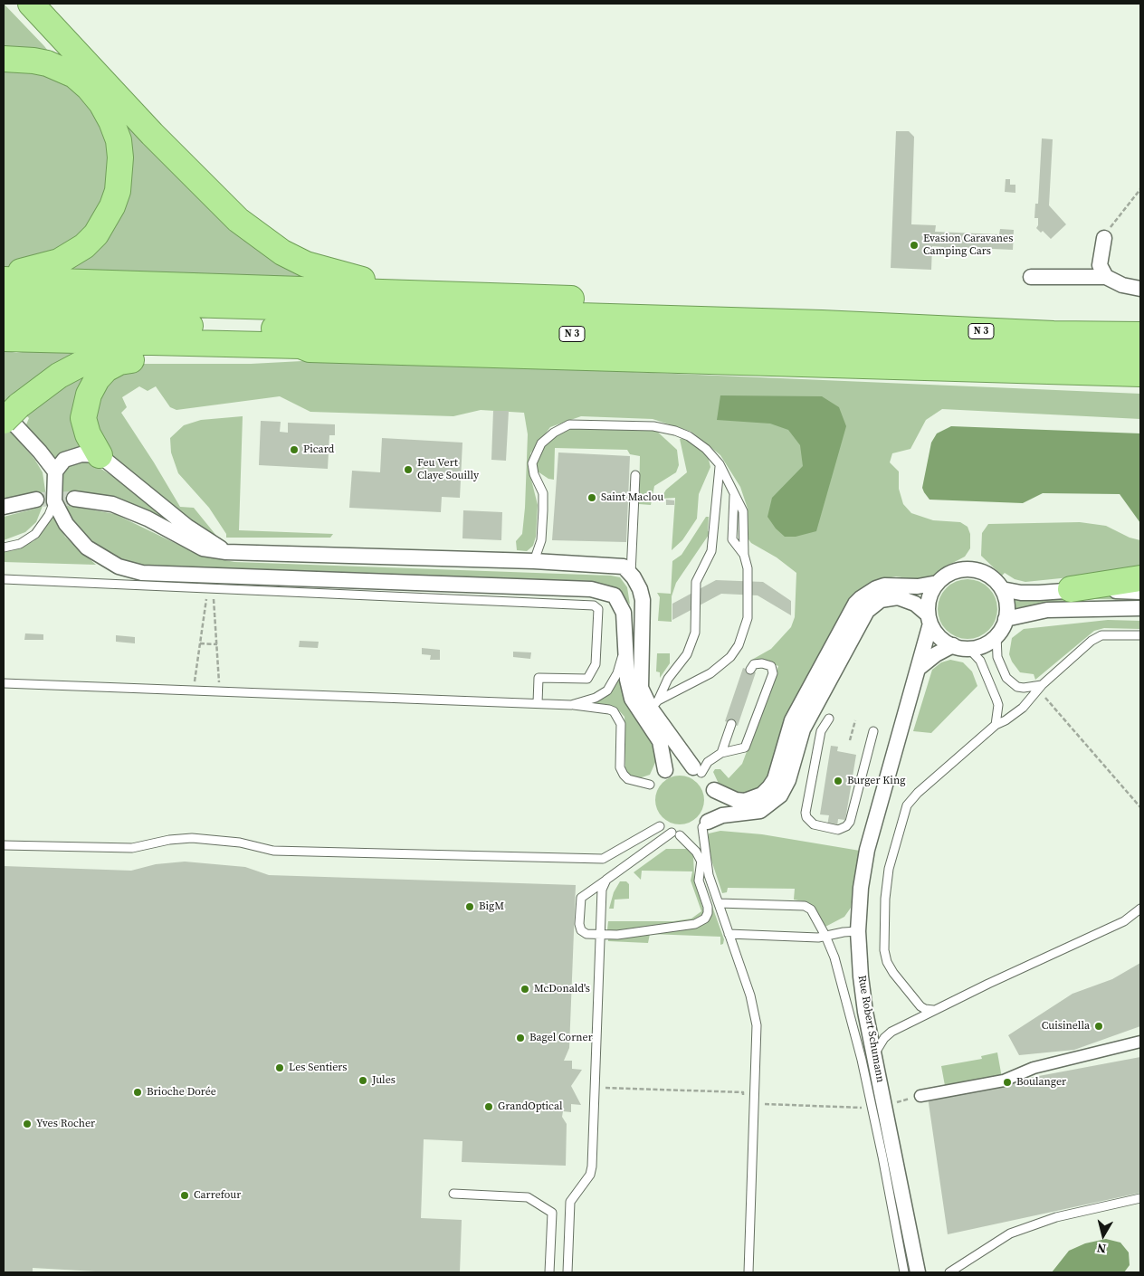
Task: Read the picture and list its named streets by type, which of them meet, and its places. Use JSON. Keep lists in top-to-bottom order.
{
  "streets": {
    "highway": ["N 3"],
    "street": ["Rue Robert Schumann"]
  },
  "places": [
    "Evasion Caravanes Camping Cars",
    "Picard",
    "Feu Vert Claye Souilly",
    "Saint Maclou",
    "Burger King",
    "BigM",
    "McDonald's",
    "Cuisinella",
    "Bagel Corner",
    "Les Sentiers",
    "Jules",
    "Boulanger",
    "Brioche Dorée",
    "GrandOptical",
    "Yves Rocher",
    "Carrefour"
  ],
  "north": "bottom"
}
